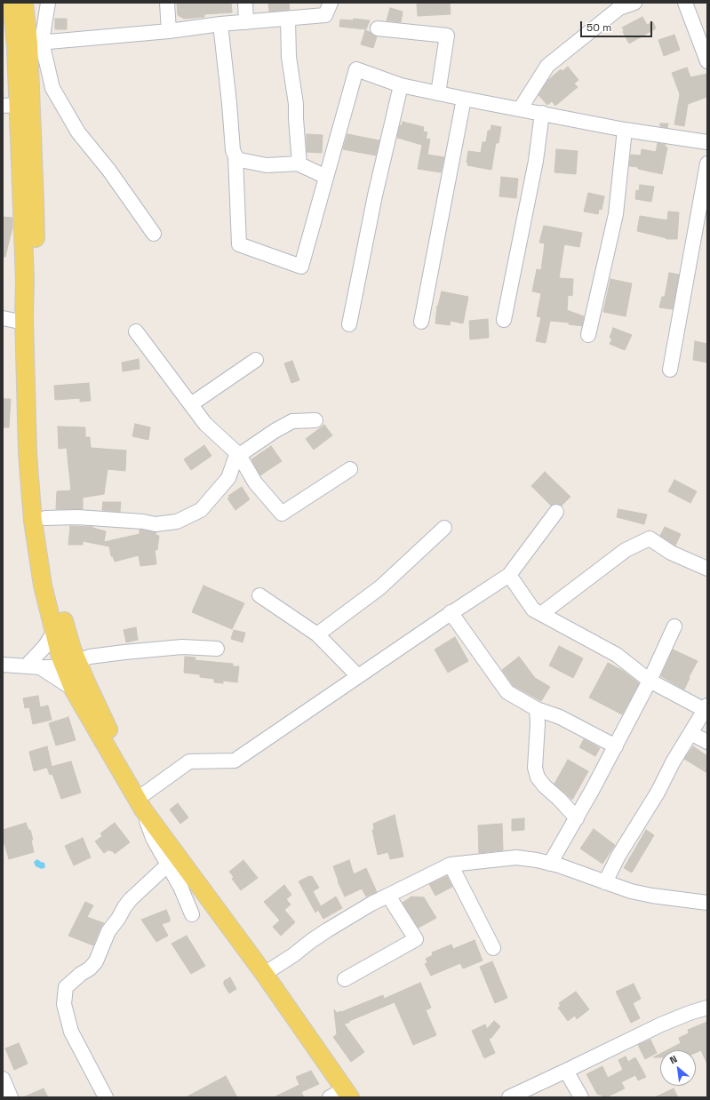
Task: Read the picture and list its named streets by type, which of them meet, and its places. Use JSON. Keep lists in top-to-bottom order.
{
  "scale_bar": "50 m",
  "north": "top left"
}
